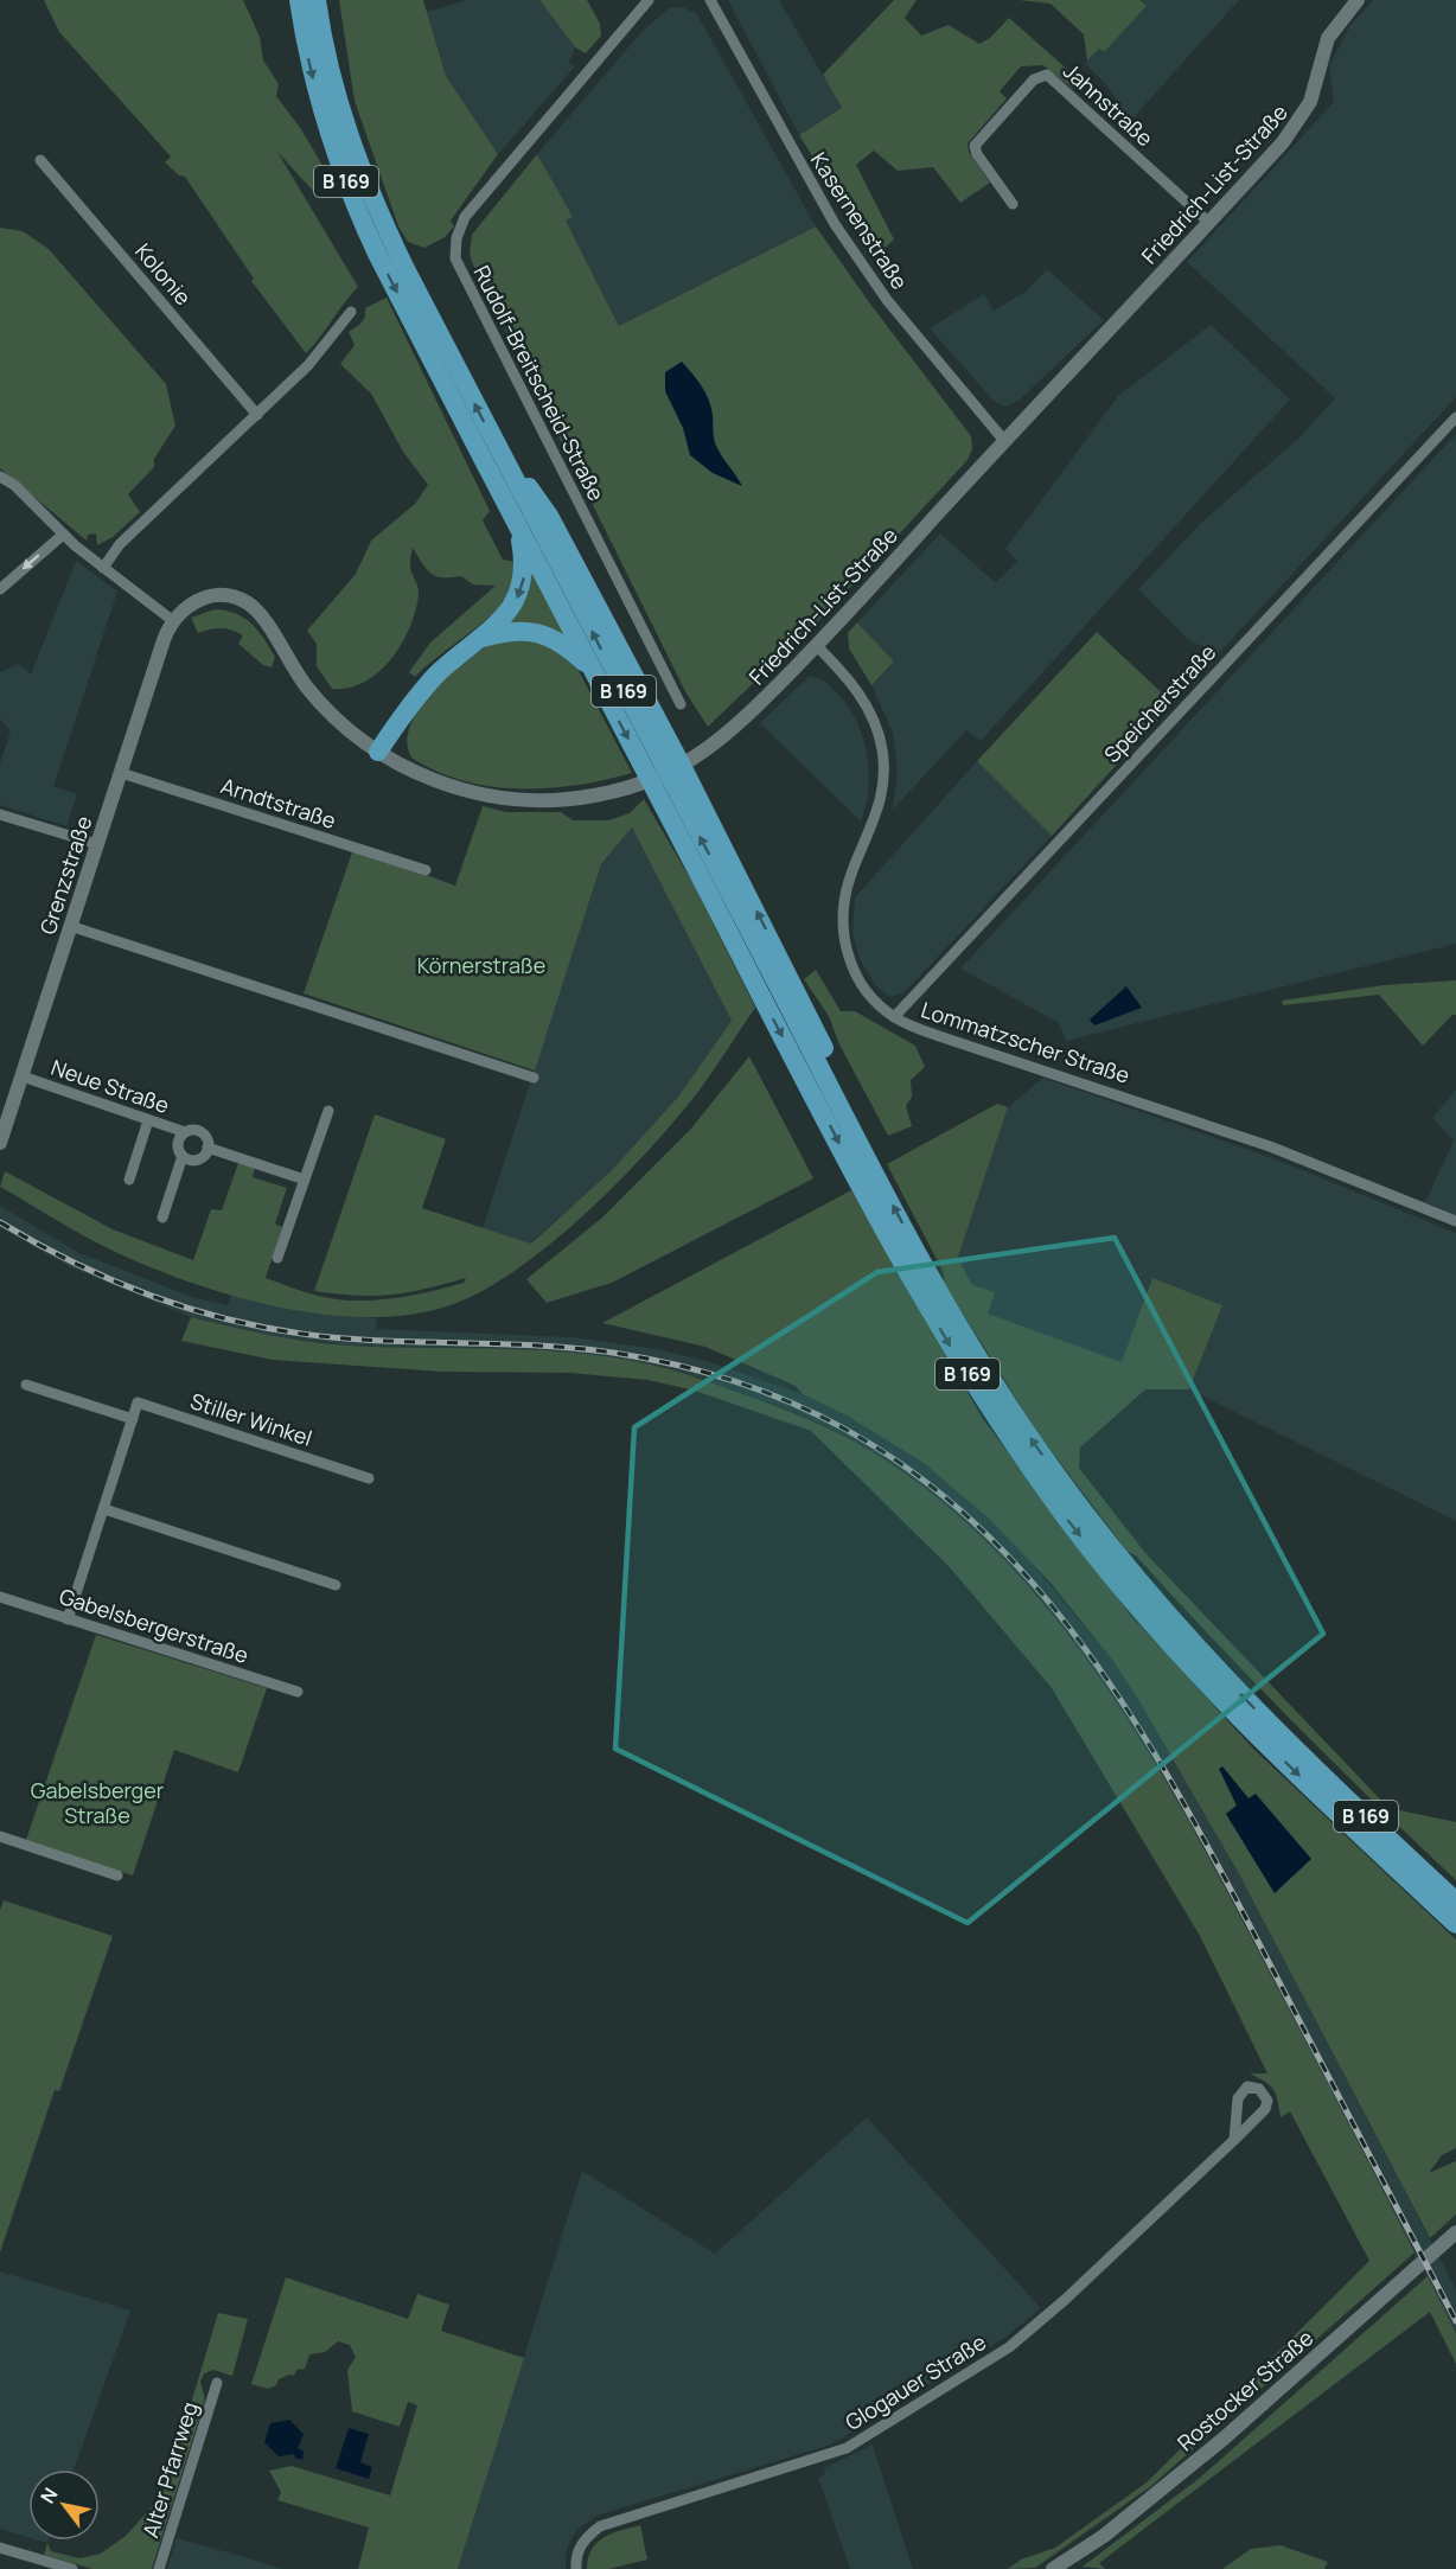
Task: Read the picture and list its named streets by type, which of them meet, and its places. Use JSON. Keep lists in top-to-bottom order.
{
  "streets": {
    "highway": ["B 169"],
    "street": [
      "Jahnstraße",
      "Friedrich-List-Straße",
      "Kasernenstraße",
      "Kolonie",
      "Rudolf-Breitscheid-Straße",
      "Speicherstraße",
      "Arndtstraße",
      "Grenzstraße",
      "Lommatzscher Straße",
      "Neue Straße",
      "Stiller Winkel",
      "Gabelsbergerstraße",
      "Glogauer Straße",
      "Rostocker Straße",
      "Alter Pfarrweg"
    ]
  },
  "crossings": [
    ["Jahnstraße", "Friedrich-List-Straße"],
    ["Friedrich-List-Straße", "Kasernenstraße"],
    ["Friedrich-List-Straße", "Grenzstraße"],
    ["Friedrich-List-Straße", "Lommatzscher Straße"],
    ["Speicherstraße", "Lommatzscher Straße"],
    ["Arndtstraße", "Grenzstraße"],
    ["Grenzstraße", "Neue Straße"]
  ],
  "parks": ["Körnerstraße", "Gabelsberger Straße"],
  "north": "top left"
}
